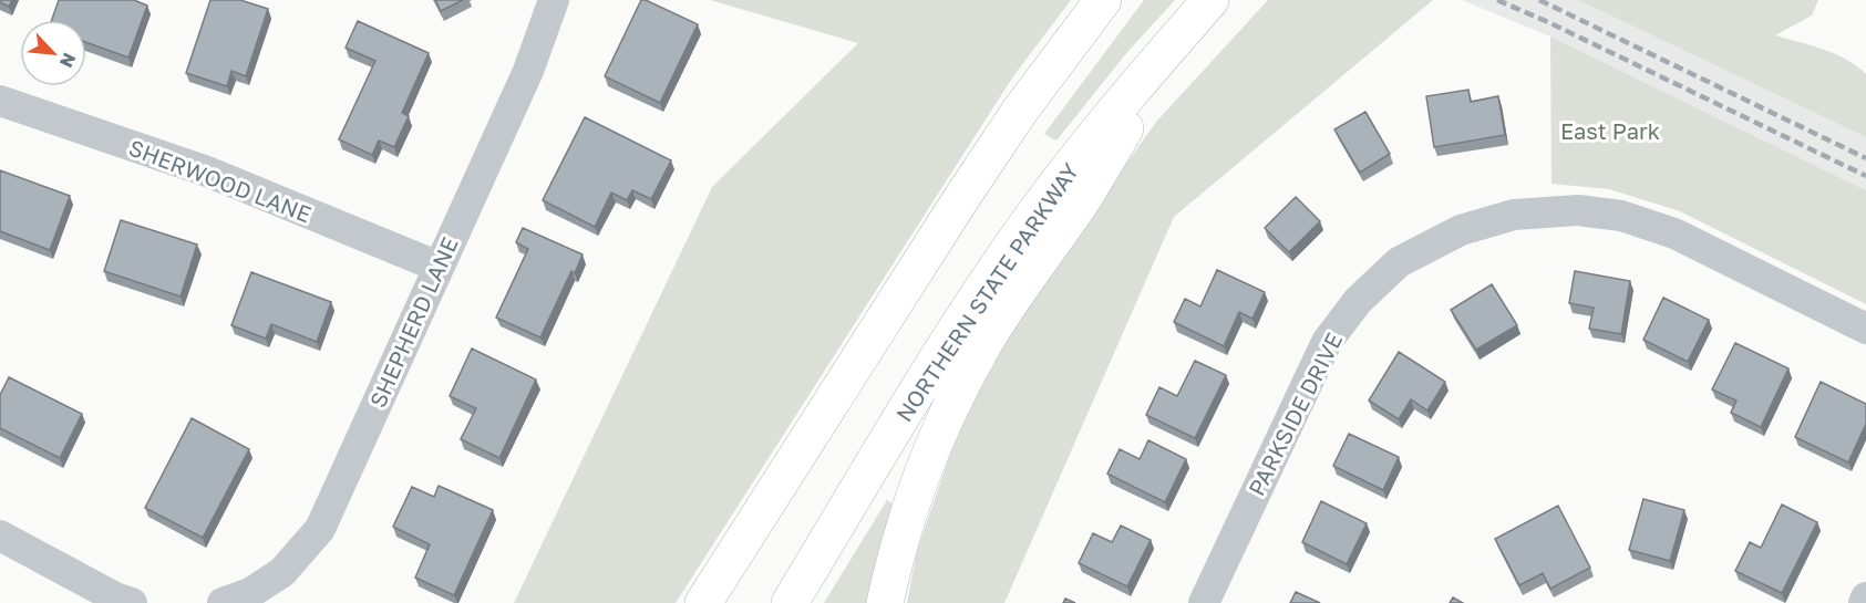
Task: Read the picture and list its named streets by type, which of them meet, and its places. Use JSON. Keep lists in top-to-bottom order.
{
  "streets": {
    "highway": ["NORTHERN STATE PARKWAY"],
    "street": ["SHERWOOD LANE", "SHEPHERD LANE", "PARKSIDE DRIVE"]
  },
  "crossings": [
    ["SHERWOOD LANE", "SHEPHERD LANE"]
  ],
  "parks": ["East Park"],
  "north": "bottom right"
}
